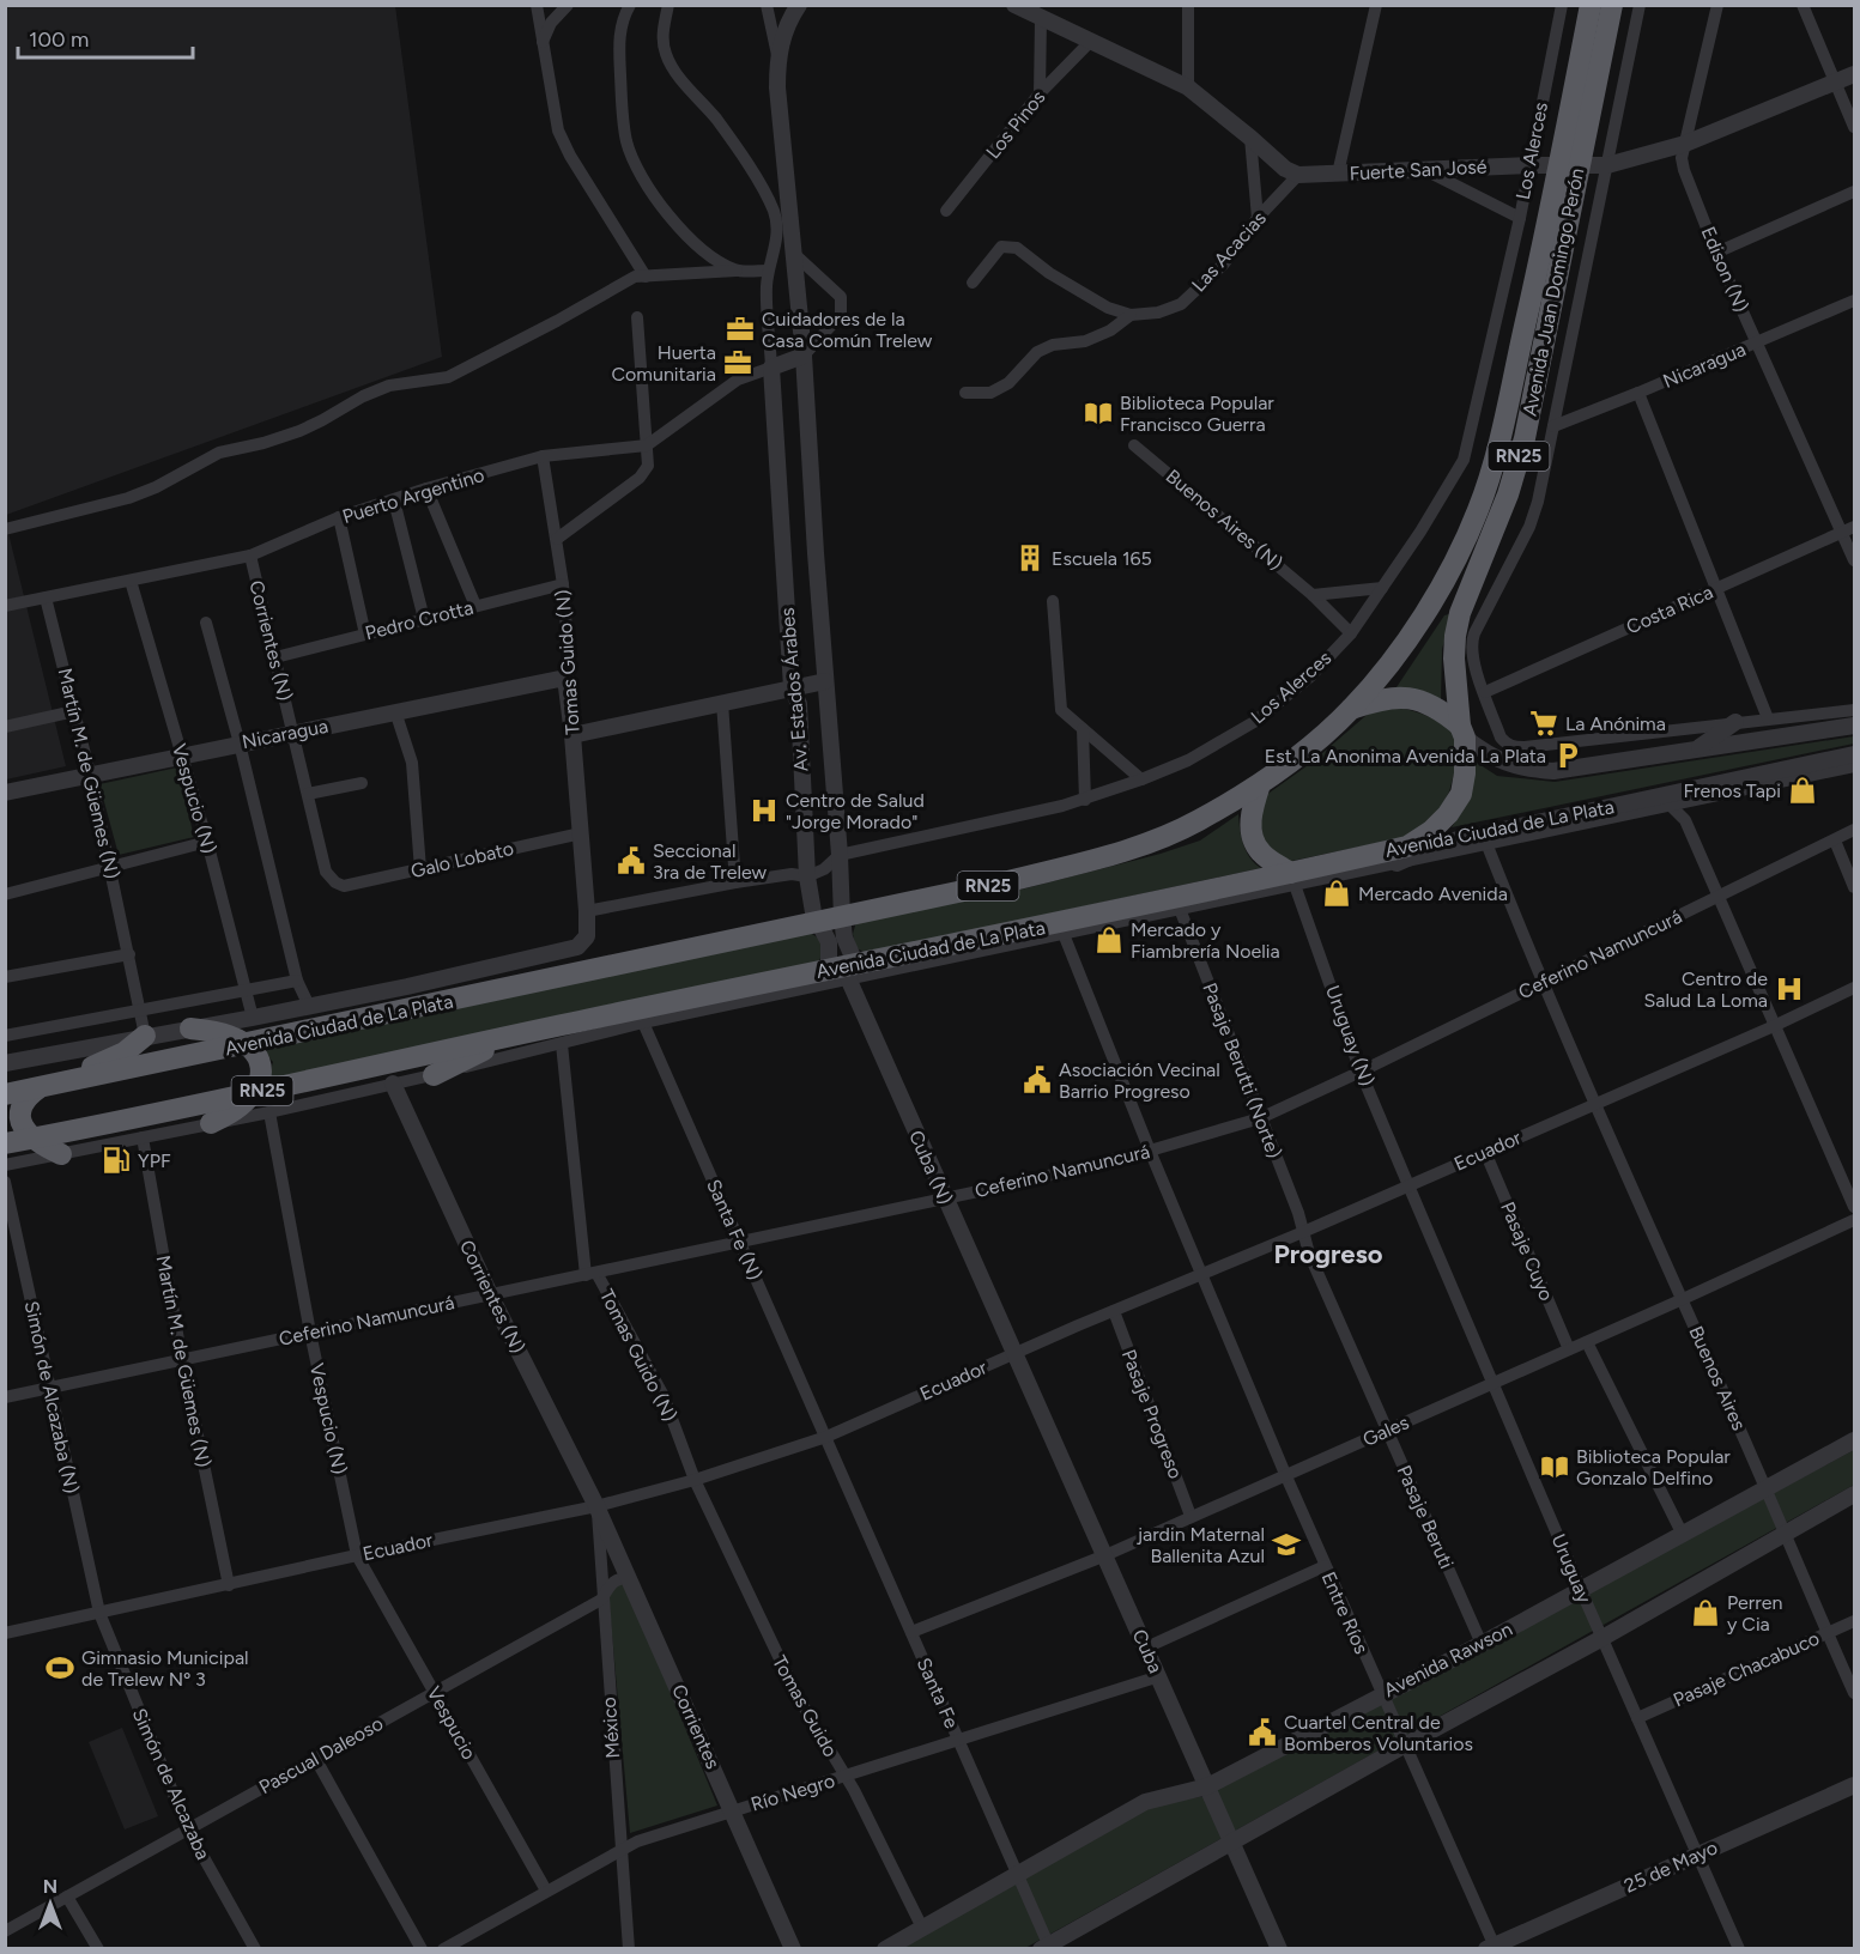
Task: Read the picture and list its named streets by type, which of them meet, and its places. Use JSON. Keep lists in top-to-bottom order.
{
  "streets": {
    "highway": ["Avenida Juan Domingo Perón", "RN25", "Avenida Ciudad de La Plata"],
    "street": [
      "Los Pinos",
      "Los Alerces",
      "Fuerte San José",
      "Las Acacias",
      "Edison (N)",
      "Nicaragua",
      "Puerto Argentino",
      "Buenos Aires (N)",
      "Costa Rica",
      "Pedro Crotta",
      "Corrientes (N)",
      "Tomas Guido (N)",
      "Av. Estados Árabes",
      "Martín M. de Güemes (N)",
      "Vespucio (N)",
      "Galo Lobato",
      "Ceferino Namuncurá",
      "Uruguay (N)",
      "Pasaje Berutti (Norte)",
      "Ecuador",
      "Cuba (N)",
      "Santa Fe (N)",
      "Pasaje Cuyo",
      "Buenos Aires",
      "Simón de Alcazaba (N)",
      "Pasaje Progreso",
      "Gales",
      "Pasaje Beruti",
      "Uruguay",
      "Entre Ríos",
      "Cuba",
      "Avenida Rawson",
      "Pasaje Chacabuco",
      "Santa Fe",
      "Tomas Guido",
      "Vespucio",
      "Corrientes",
      "México",
      "Pascual Daleoso",
      "Simón de Alcazaba",
      "Río Negro",
      "25 de Mayo"
    ]
  },
  "crossings": [
    ["Los Alerces", "Fuerte San José"],
    ["Los Alerces", "Buenos Aires (N)"],
    ["Los Alerces", "Av. Estados Árabes"],
    ["Fuerte San José", "Las Acacias"],
    ["Fuerte San José", "Edison (N)"],
    ["Fuerte San José", "Avenida Juan Domingo Perón"],
    ["Edison (N)", "Nicaragua"],
    ["Edison (N)", "Costa Rica"],
    ["Avenida Juan Domingo Perón", "Nicaragua"],
    ["Avenida Juan Domingo Perón", "RN25"],
    ["Avenida Juan Domingo Perón", "Costa Rica"],
    ["Avenida Juan Domingo Perón", "Avenida Ciudad de La Plata"],
    ["Avenida Juan Domingo Perón", "Uruguay (N)"],
    ["Nicaragua", "Corrientes (N)"],
    ["Nicaragua", "Tomas Guido (N)"],
    ["Nicaragua", "Martín M. de Güemes (N)"],
    ["Nicaragua", "Vespucio (N)"],
    ["RN25", "Avenida Ciudad de La Plata"],
    ["RN25", "Uruguay (N)"],
    ["Puerto Argentino", "Corrientes (N)"],
    ["Puerto Argentino", "Tomas Guido (N)"],
    ["Puerto Argentino", "Av. Estados Árabes"],
    ["Puerto Argentino", "Martín M. de Güemes (N)"],
    ["Puerto Argentino", "Vespucio (N)"],
    ["Pedro Crotta", "Corrientes (N)"],
    ["Pedro Crotta", "Tomas Guido (N)"],
    ["Corrientes (N)", "Avenida Ciudad de La Plata"],
    ["Corrientes (N)", "Galo Lobato"],
    ["Corrientes (N)", "Ceferino Namuncurá"],
    ["Corrientes (N)", "Ecuador"],
    ["Corrientes (N)", "Corrientes"],
    ["Corrientes (N)", "México"],
    ["Tomas Guido (N)", "Avenida Ciudad de La Plata"],
    ["Tomas Guido (N)", "Galo Lobato"],
    ["Tomas Guido (N)", "Ceferino Namuncurá"],
    ["Tomas Guido (N)", "Ecuador"],
    ["Tomas Guido (N)", "Tomas Guido"],
    ["Av. Estados Árabes", "Avenida Ciudad de La Plata"],
    ["Av. Estados Árabes", "Cuba (N)"],
    ["Martín M. de Güemes (N)", "Avenida Ciudad de La Plata"],
    ["Martín M. de Güemes (N)", "Ceferino Namuncurá"],
    ["Martín M. de Güemes (N)", "Ecuador"],
    ["Vespucio (N)", "Avenida Ciudad de La Plata"],
    ["Vespucio (N)", "Ceferino Namuncurá"],
    ["Vespucio (N)", "Ecuador"],
    ["Vespucio (N)", "Vespucio"],
    ["Avenida Ciudad de La Plata", "Uruguay (N)"],
    ["Avenida Ciudad de La Plata", "Pasaje Berutti (Norte)"],
    ["Avenida Ciudad de La Plata", "Cuba (N)"],
    ["Avenida Ciudad de La Plata", "Santa Fe (N)"],
    ["Avenida Ciudad de La Plata", "Entre Ríos"],
    ["Ceferino Namuncurá", "Uruguay (N)"],
    ["Ceferino Namuncurá", "Pasaje Berutti (Norte)"],
    ["Ceferino Namuncurá", "Cuba (N)"],
    ["Ceferino Namuncurá", "Santa Fe (N)"],
    ["Ceferino Namuncurá", "Simón de Alcazaba (N)"],
    ["Ceferino Namuncurá", "Entre Ríos"],
    ["Uruguay (N)", "Ecuador"],
    ["Uruguay (N)", "Uruguay"],
    ["Pasaje Berutti (Norte)", "Ecuador"],
    ["Pasaje Berutti (Norte)", "Pasaje Beruti"],
    ["Ecuador", "Cuba (N)"],
    ["Ecuador", "Santa Fe (N)"],
    ["Ecuador", "Pasaje Cuyo"],
    ["Ecuador", "Buenos Aires"],
    ["Ecuador", "Simón de Alcazaba (N)"],
    ["Ecuador", "Pasaje Progreso"],
    ["Ecuador", "Pasaje Beruti"],
    ["Ecuador", "Uruguay"],
    ["Ecuador", "Entre Ríos"],
    ["Ecuador", "Cuba"],
    ["Ecuador", "Santa Fe"],
    ["Ecuador", "Tomas Guido"],
    ["Ecuador", "Vespucio"],
    ["Ecuador", "Corrientes"],
    ["Ecuador", "México"],
    ["Ecuador", "Simón de Alcazaba"],
    ["Cuba (N)", "Cuba"],
    ["Santa Fe (N)", "Santa Fe"],
    ["Pasaje Cuyo", "Gales"],
    ["Buenos Aires", "Gales"],
    ["Buenos Aires", "Avenida Rawson"],
    ["Buenos Aires", "Pasaje Chacabuco"],
    ["Simón de Alcazaba (N)", "Simón de Alcazaba"],
    ["Pasaje Progreso", "Gales"],
    ["Gales", "Pasaje Beruti"],
    ["Gales", "Uruguay"],
    ["Gales", "Entre Ríos"],
    ["Gales", "Cuba"],
    ["Gales", "Santa Fe"],
    ["Pasaje Beruti", "Avenida Rawson"],
    ["Uruguay", "Avenida Rawson"],
    ["Uruguay", "Pasaje Chacabuco"],
    ["Uruguay", "25 de Mayo"],
    ["Entre Ríos", "Avenida Rawson"],
    ["Entre Ríos", "25 de Mayo"],
    ["Cuba", "Avenida Rawson"],
    ["Cuba", "Río Negro"],
    ["Avenida Rawson", "Santa Fe"],
    ["Avenida Rawson", "Tomas Guido"],
    ["Santa Fe", "Río Negro"],
    ["Tomas Guido", "Río Negro"],
    ["Vespucio", "Pascual Daleoso"],
    ["Vespucio", "Río Negro"],
    ["Corrientes", "México"],
    ["Corrientes", "Pascual Daleoso"],
    ["Corrientes", "Río Negro"],
    ["México", "Pascual Daleoso"],
    ["México", "Río Negro"],
    ["Pascual Daleoso", "Simón de Alcazaba"]
  ],
  "districts": ["Progreso"],
  "places": {
    "office": ["Cuidadores de la Casa Común Trelew", "Huerta Comunitaria"],
    "library": ["Biblioteca Popular Francisco Guerra", "Biblioteca Popular Gonzalo Delfino"],
    "building": ["Escuela 165"],
    "supermarket": ["La Anónima"],
    "parking": ["Est. La Anonima Avenida La Plata"],
    "shop": [
      "Frenos Tapi",
      "Mercado Avenida",
      "Mercado y Fiambrería Noelia",
      "Perren y Cia"
    ],
    "hospital": ["Centro de Salud \"Jorge Morado\"", "Centro de Salud La Loma"],
    "public building": ["Seccional 3ra de Trelew", "Asociación Vecinal Barrio Progreso", "Cuartel Central de Bomberos Voluntarios"],
    "fuel station": ["YPF"],
    "school or university": ["jardin Maternal Ballenita Azul"],
    "sports": ["Gimnasio Municipal de Trelew Nº 3"]
  },
  "scale_bar": "100 m",
  "north": "top"
}
